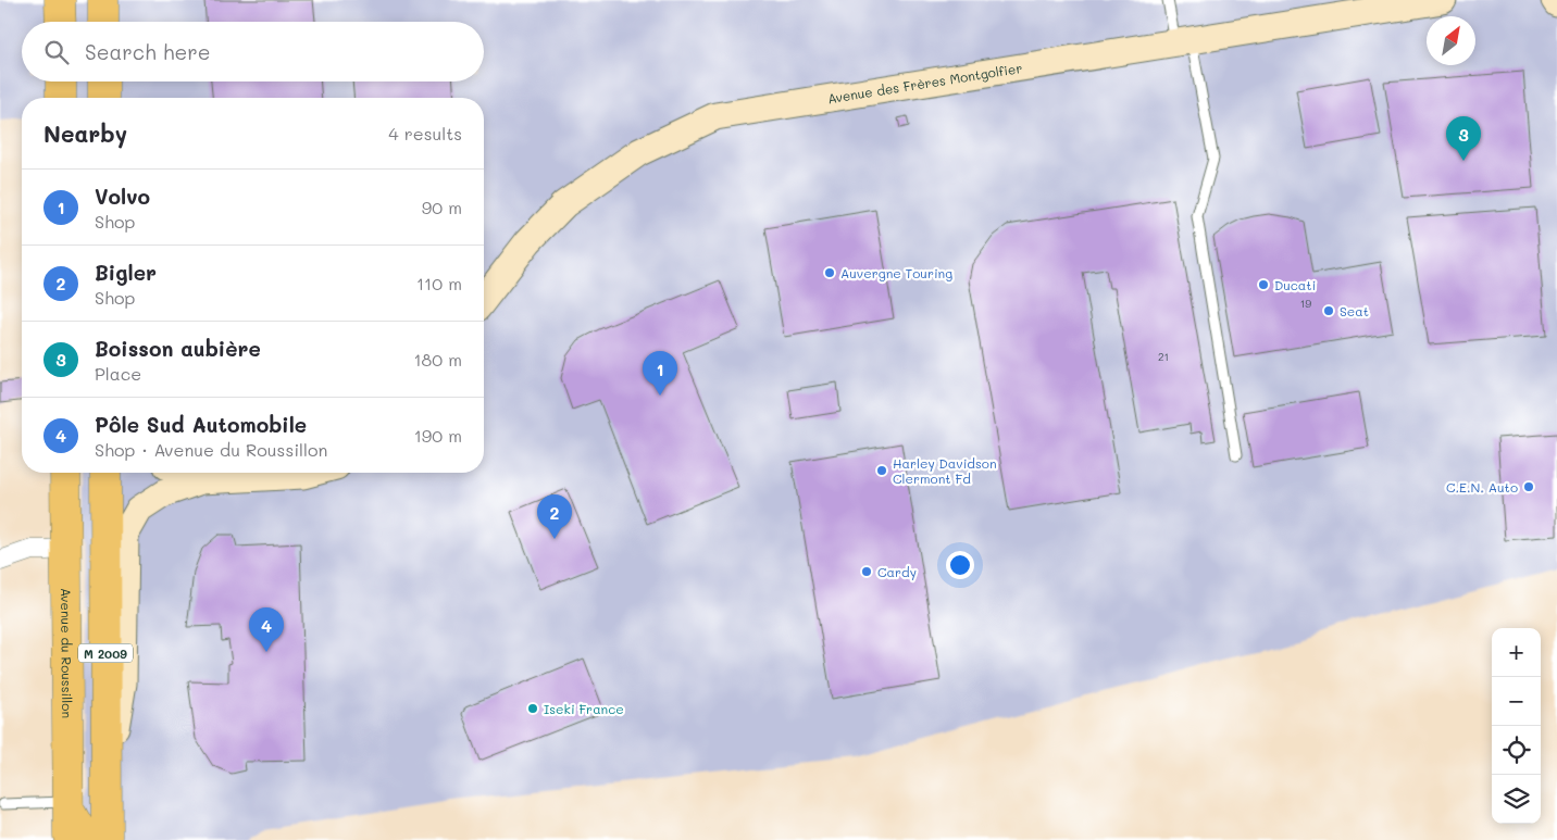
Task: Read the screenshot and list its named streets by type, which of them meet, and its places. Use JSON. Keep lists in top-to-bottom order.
{
  "streets": {
    "main road": ["Avenue du Roussillon", "M 2009"],
    "street": ["Avenue des Frères Montgolfier"]
  },
  "places": [
    "Auvergne Touring",
    "Ducati",
    "Seat",
    "Harley Davidson Clermont Fd",
    "C.E.N. Auto",
    "Cardy",
    "Iseki France"
  ],
  "house_numbers": ["19", "21"],
  "north": "top right",
  "page": {
    "search": "Search here",
    "heading": ["Nearby", "4 results"],
    "pins": [
      "3",
      "1",
      "2",
      "4"
    ],
    "list": [
      {
        "mark": "1",
        "name": "Volvo",
        "note": "Shop",
        "value": "90 m"
      },
      {
        "mark": "2",
        "name": "Bigler",
        "note": "Shop",
        "value": "110 m"
      },
      {
        "mark": "3",
        "name": "Boisson aubière",
        "note": "Place",
        "value": "180 m"
      },
      {
        "mark": "4",
        "name": "Pôle Sud Automobile",
        "note": "Shop · Avenue du Roussillon",
        "value": "190 m"
      }
    ],
    "map_buttons": ["+", "−"]
  }
}
